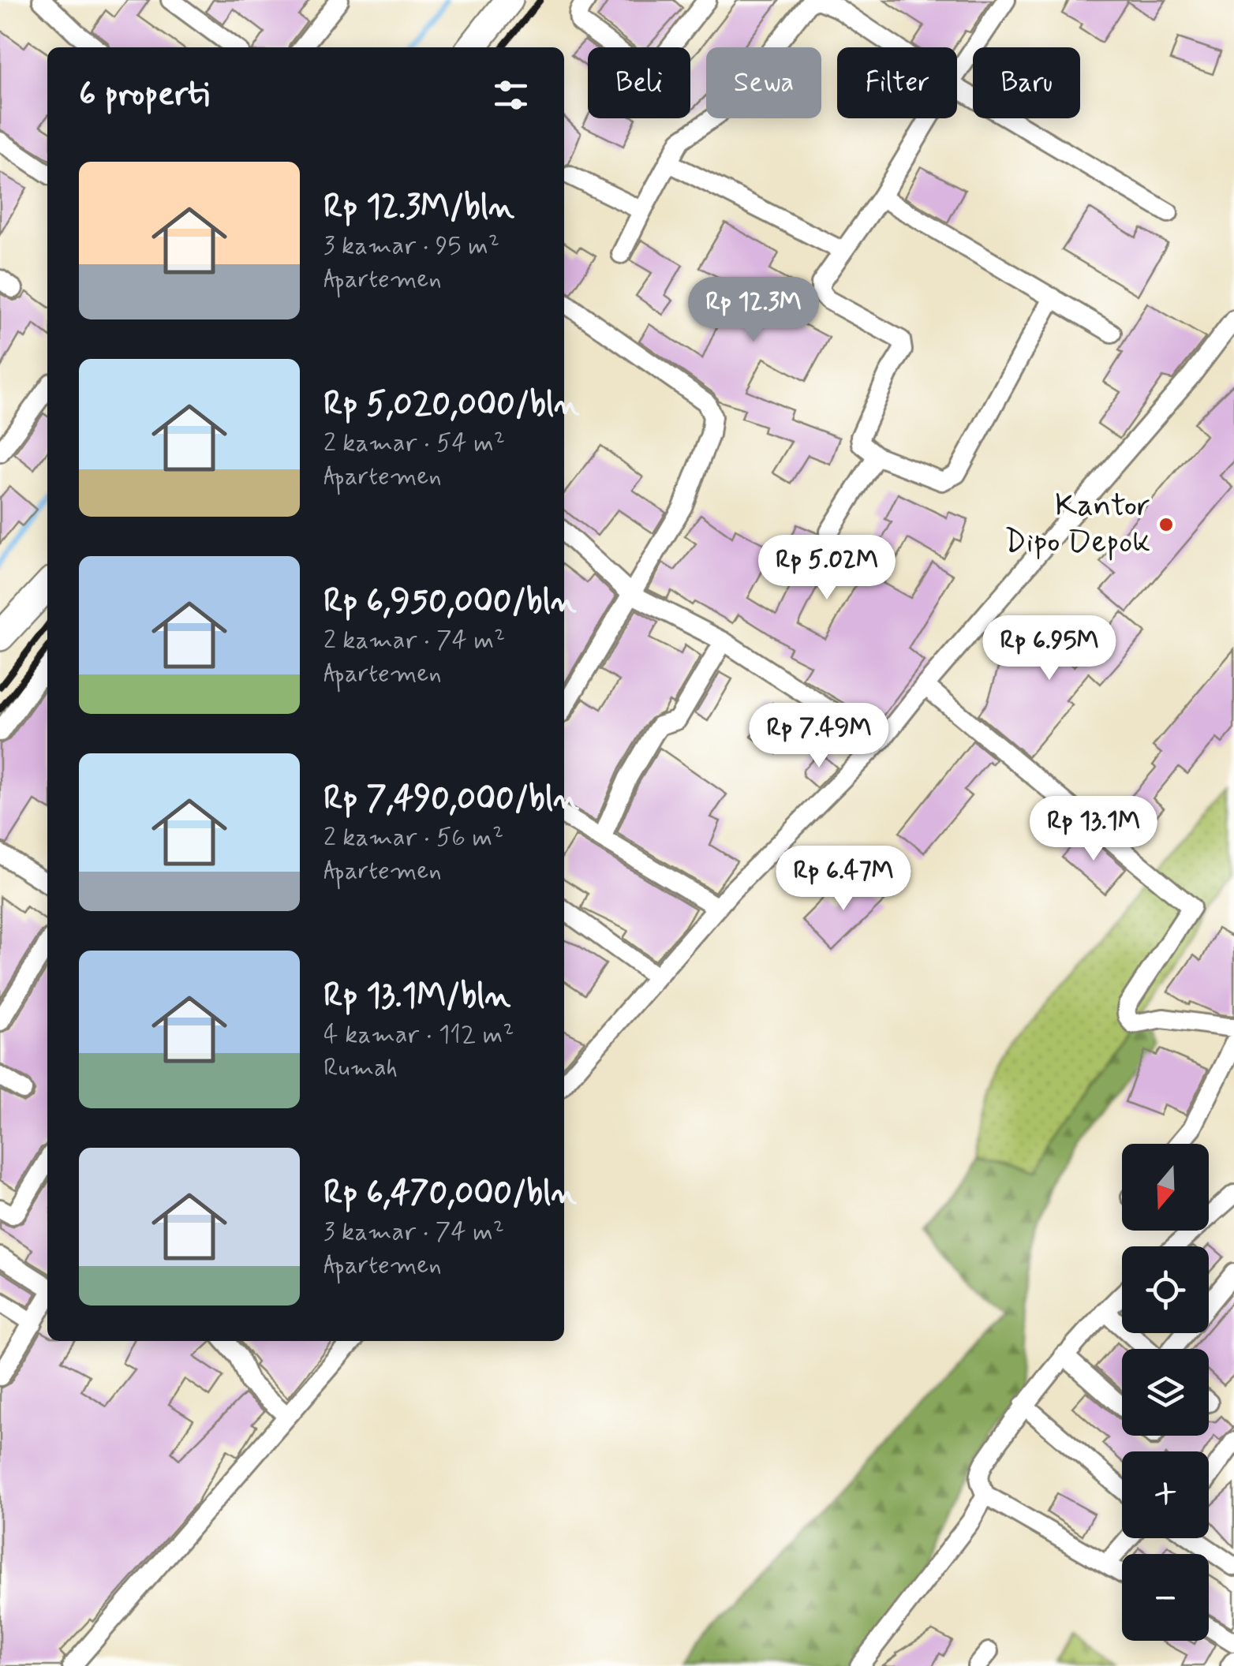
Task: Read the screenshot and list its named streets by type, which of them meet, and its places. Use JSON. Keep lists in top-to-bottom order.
{
  "places": ["Kantor Dipo Depok"],
  "north": "bottom",
  "page": {
    "chip": [
      "Beli",
      "Sewa",
      "Filter",
      "Baru"
    ],
    "heading": "6 properti",
    "list": [
      {
        "name": "Rp 12.3M/bln",
        "note": "3 kamar · 95 m² · Apartemen"
      },
      {
        "name": "Rp 5,020,000/bln",
        "note": "2 kamar · 54 m² · Apartemen"
      },
      {
        "name": "Rp 6,950,000/bln",
        "note": "2 kamar · 74 m² · Apartemen"
      },
      {
        "name": "Rp 7,490,000/bln",
        "note": "2 kamar · 56 m² · Apartemen"
      },
      {
        "name": "Rp 13.1M/bln",
        "note": "4 kamar · 112 m² · Rumah"
      },
      {
        "name": "Rp 6,470,000/bln",
        "note": "3 kamar · 74 m² · Apartemen"
      }
    ],
    "price": [
      "Rp 12.3M",
      "Rp 5.02M",
      "Rp 6.95M",
      "Rp 7.49M",
      "Rp 13.1M",
      "Rp 6.47M"
    ],
    "map_buttons": ["+", "−"]
  }
}
